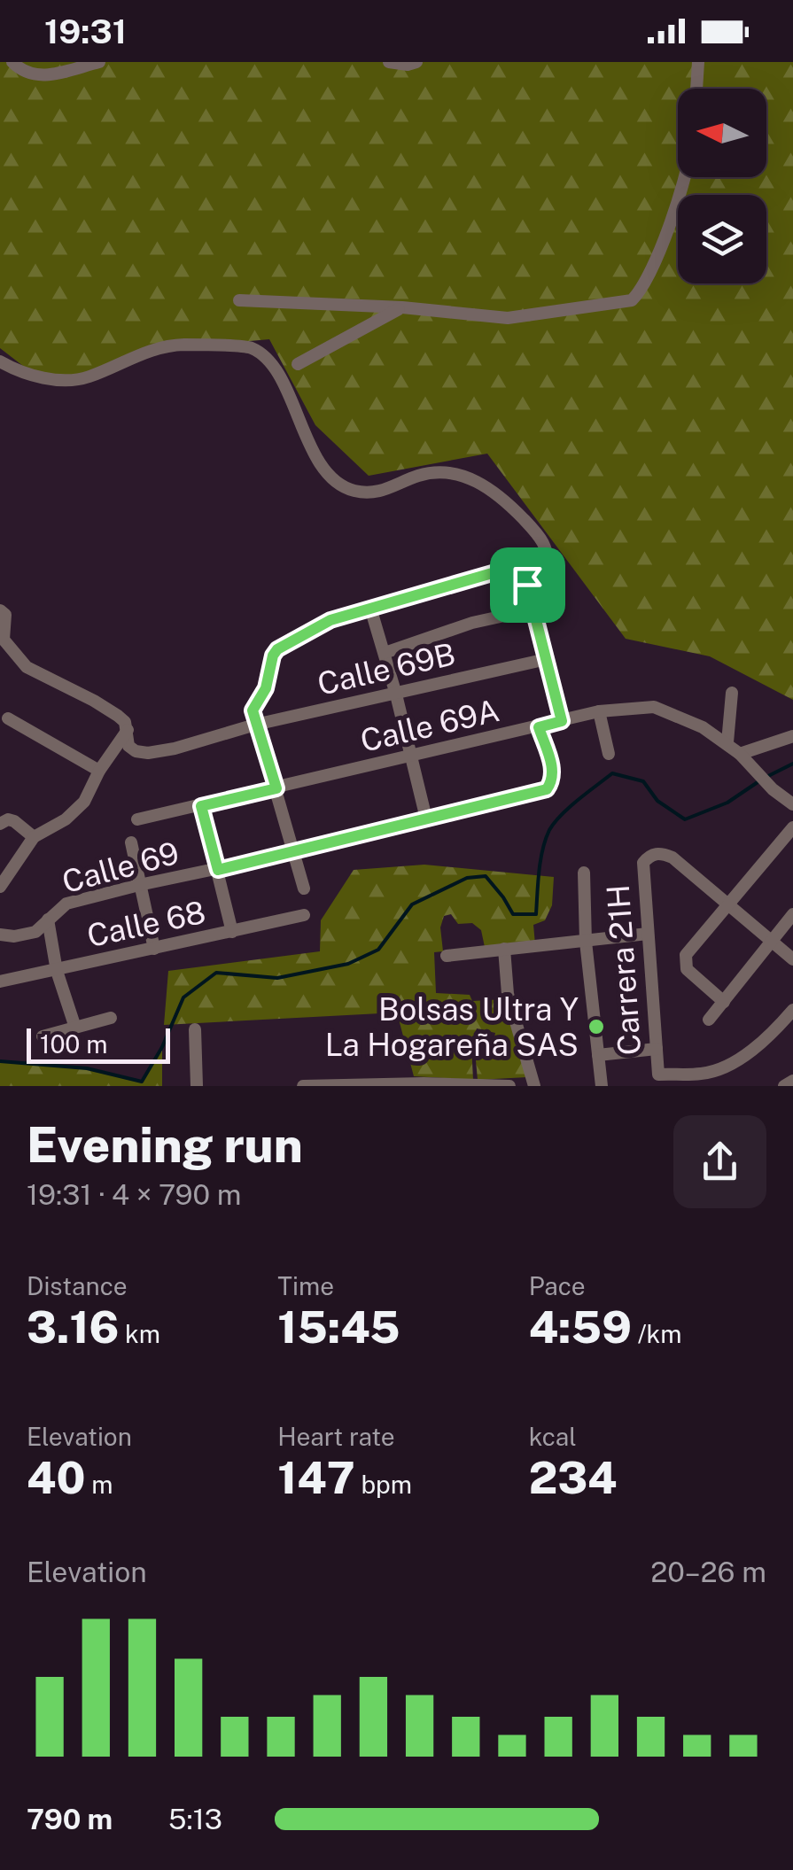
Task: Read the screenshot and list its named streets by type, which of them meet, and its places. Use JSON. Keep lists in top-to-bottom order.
{
  "streets": {
    "street": [
      "Calle 69B",
      "Calle 69A",
      "Calle 69",
      "Calle 68",
      "Carrera 21H"
    ]
  },
  "crossings": [
    ["Calle 69A", "Calle 69"]
  ],
  "places": ["Bolsas Ultra Y La Hogareña SAS"],
  "scale_bar": "100 m",
  "north": "left",
  "page": {
    "status": "19:31",
    "scale": "100 m",
    "heading": ["Evening run", "19:31 · 4 × 790 m"],
    "stats": [
      ["Distance", "3.16 km"],
      ["Time", "15:45"],
      ["Pace", "4:59 /km"],
      ["Elevation", "40 m"],
      ["Heart rate", "147 bpm"],
      ["kcal", "234"]
    ],
    "chart": ["Elevation", "20–26 m"],
    "list": [
      {
        "name": "790 m",
        "note": "5:13"
      }
    ]
  }
}
